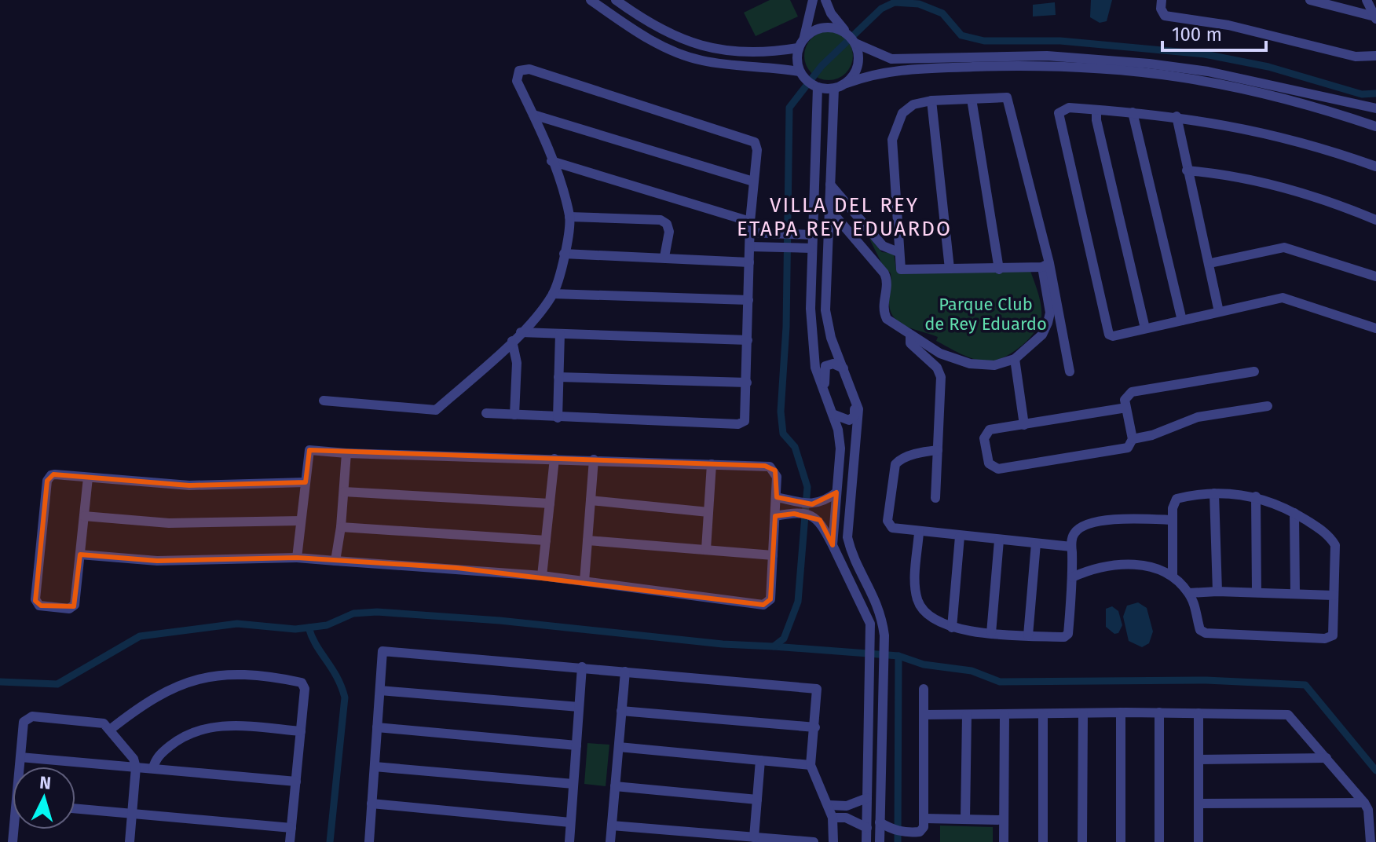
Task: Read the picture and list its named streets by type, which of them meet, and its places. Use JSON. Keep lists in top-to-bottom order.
{
  "districts": ["VILLA DEL REY ETAPA REY EDUARDO"],
  "parks": ["Parque Club de Rey Eduardo"],
  "scale_bar": "100 m",
  "north": "top"
}
